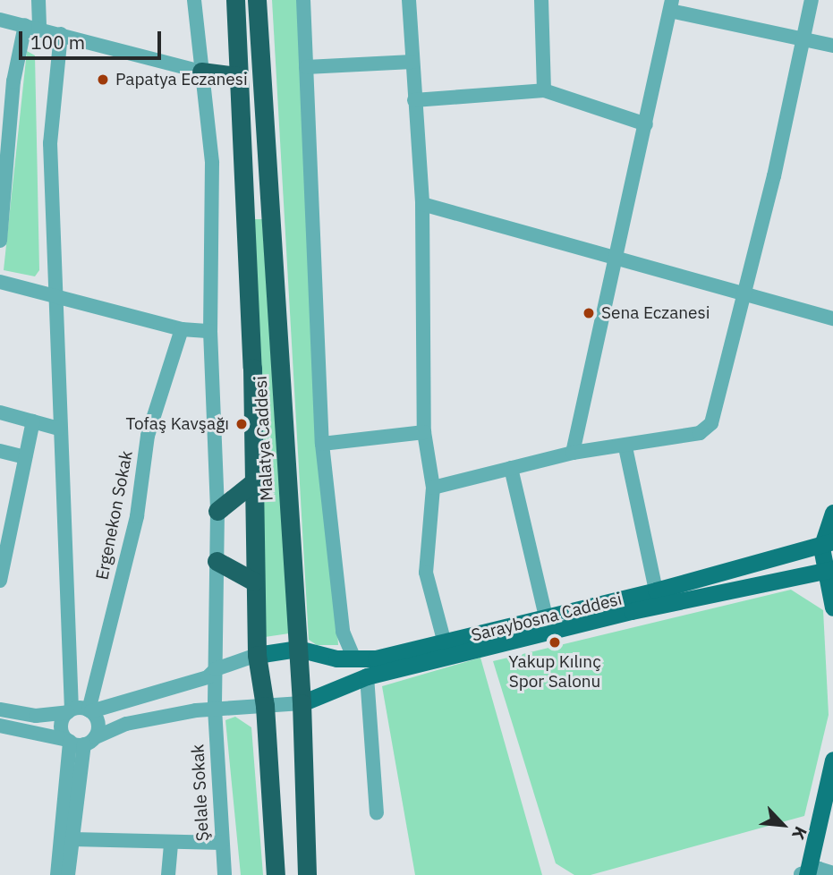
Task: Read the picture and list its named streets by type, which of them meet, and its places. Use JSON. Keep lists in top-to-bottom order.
{
  "streets": {
    "highway": ["Malatya Caddesi"],
    "main road": ["Saraybosna Caddesi"],
    "street": ["Ergenekon Sokak", "Şelale Sokak"]
  },
  "crossings": [
    ["Malatya Caddesi", "Saraybosna Caddesi"]
  ],
  "places": [
    "Papatya Eczanesi",
    "Sena Eczanesi",
    "Tofaş Kavşağı",
    "Yakup Kılınç Spor Salonu"
  ],
  "scale_bar": "100 m",
  "north": "bottom right"
}
